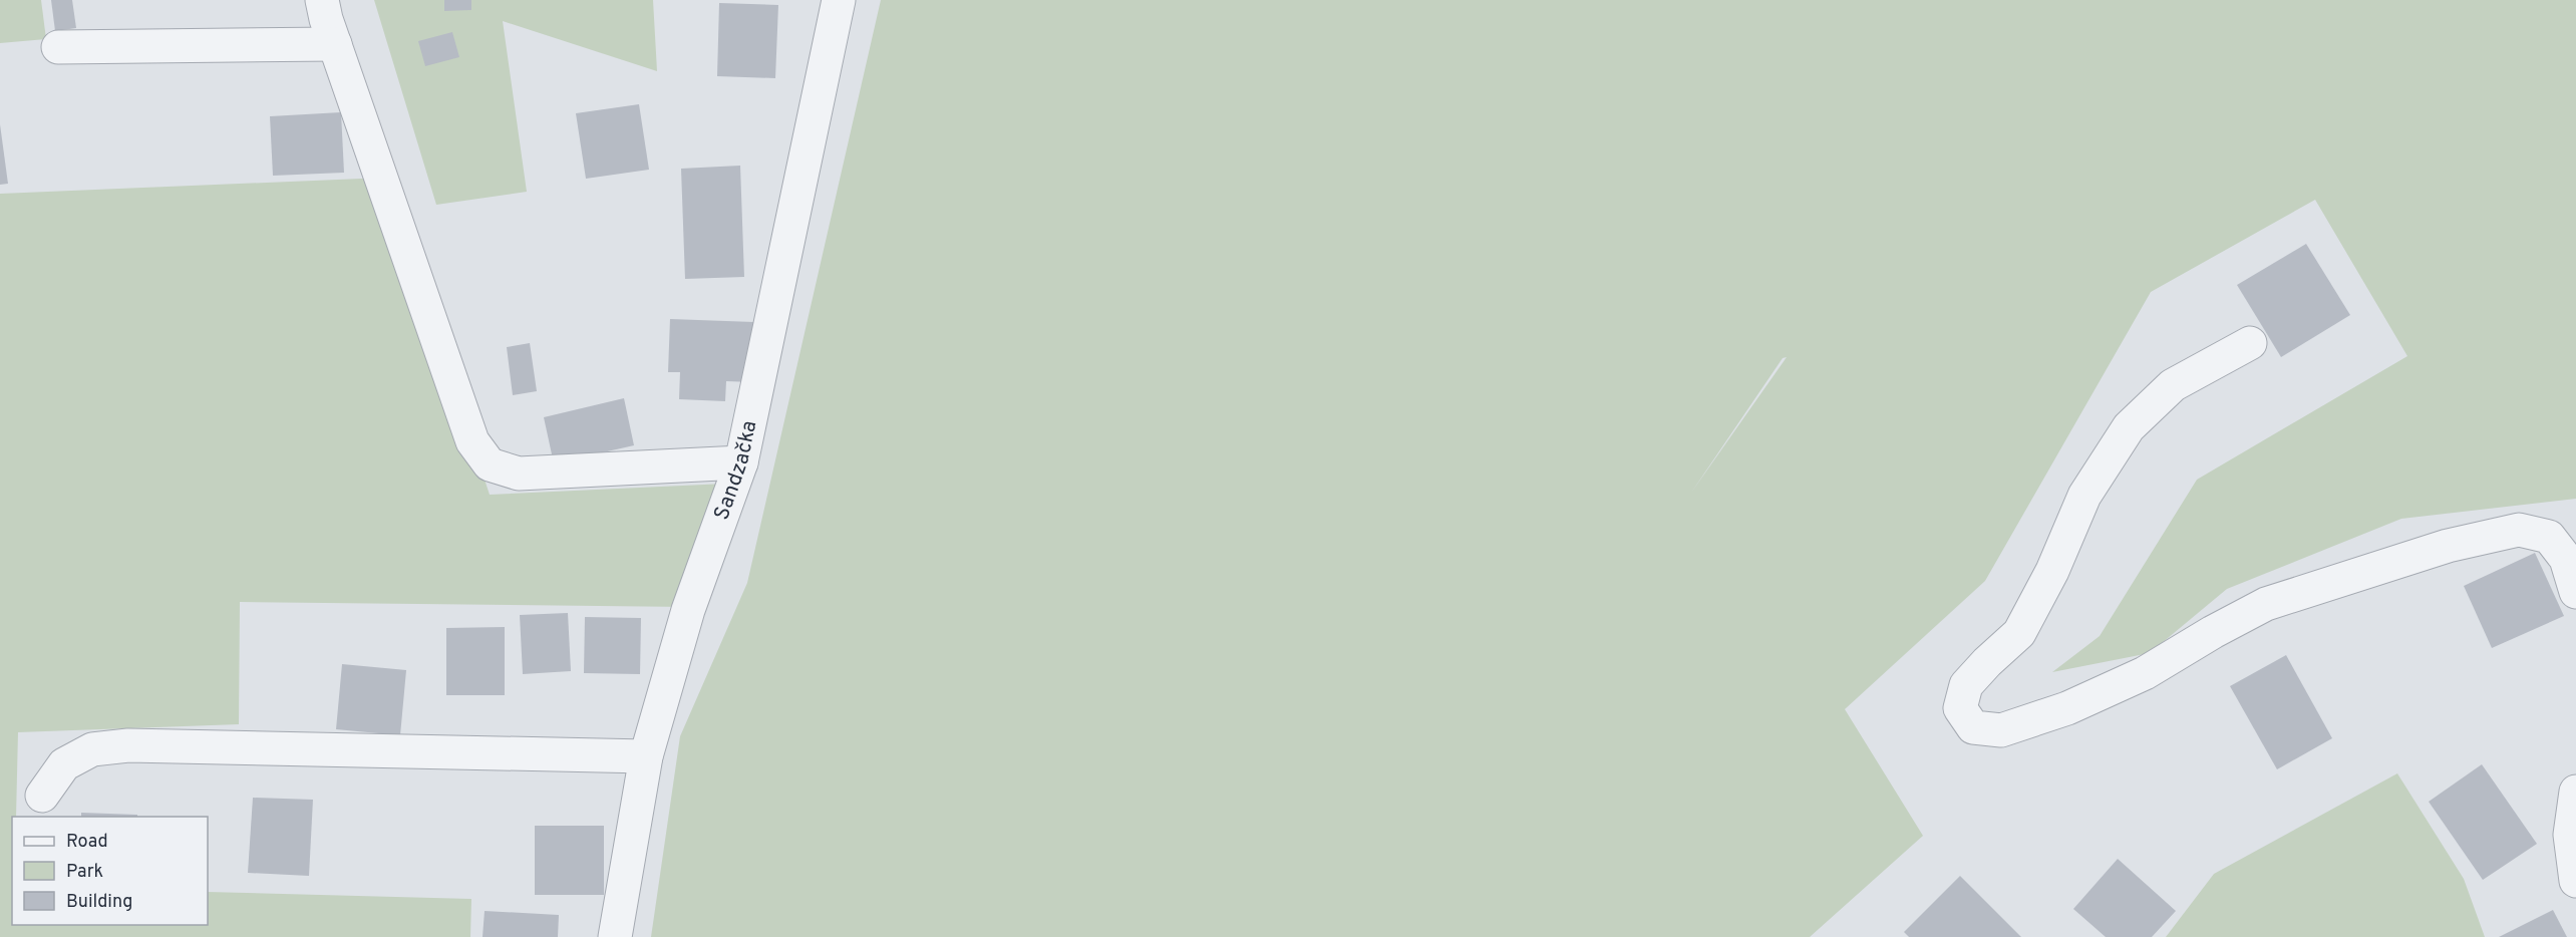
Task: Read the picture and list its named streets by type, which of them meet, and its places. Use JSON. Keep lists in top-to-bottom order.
{
  "streets": {
    "street": ["Sandzačka"]
  },
  "legend": ["Road", "Park", "Building"]
}
